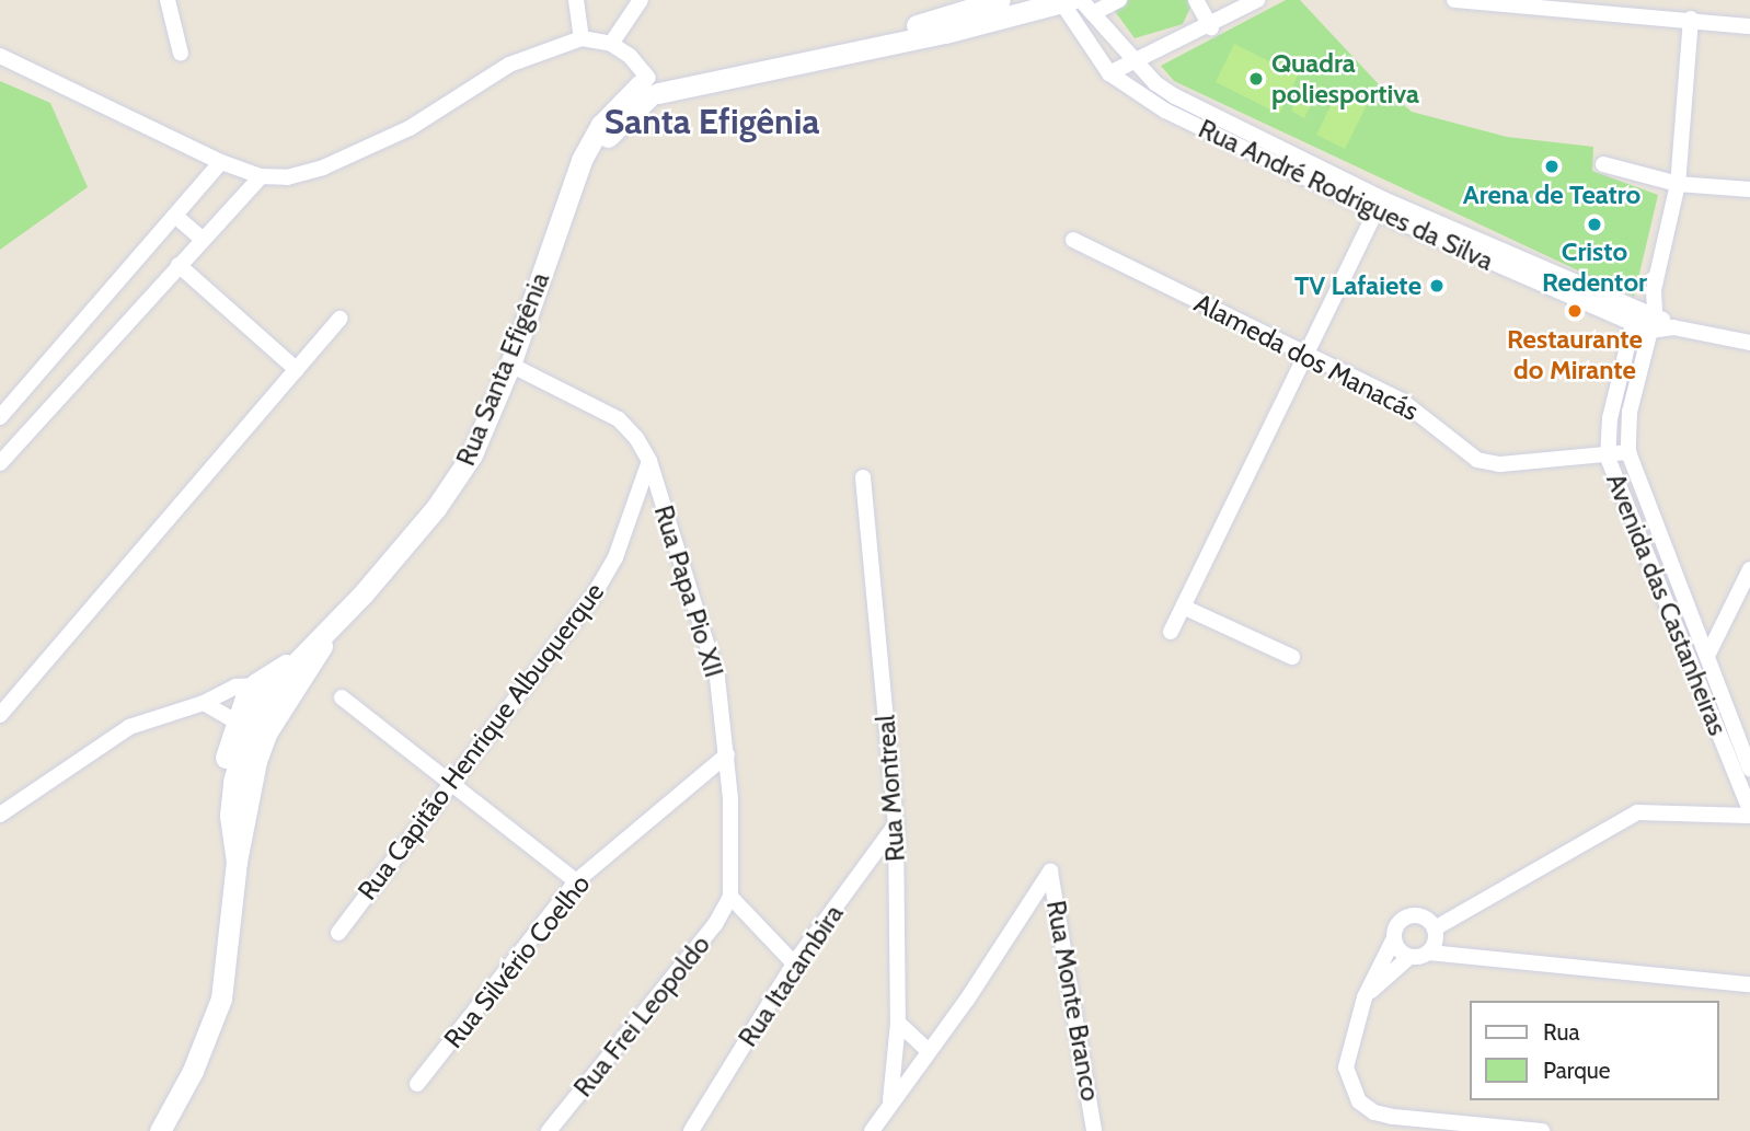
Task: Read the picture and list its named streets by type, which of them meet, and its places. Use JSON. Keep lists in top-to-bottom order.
{
  "streets": {
    "main road": ["Rua Santa Efigênia"],
    "street": [
      "Rua André Rodrigues da Silva",
      "Alameda dos Manacás",
      "Rua Papa Pio XII",
      "Avenida das Castanheiras",
      "Rua Capitão Henrique Albuquerque",
      "Rua Montreal",
      "Rua Silvério Coelho",
      "Rua Itacambira",
      "Rua Monte Branco",
      "Rua Frei Leopoldo"
    ]
  },
  "crossings": [
    ["Rua André Rodrigues da Silva", "Avenida das Castanheiras"],
    ["Alameda dos Manacás", "Avenida das Castanheiras"],
    ["Rua Santa Efigênia", "Rua Papa Pio XII"],
    ["Rua Papa Pio XII", "Rua Capitão Henrique Albuquerque"],
    ["Rua Papa Pio XII", "Rua Silvério Coelho"],
    ["Rua Papa Pio XII", "Rua Frei Leopoldo"],
    ["Rua Montreal", "Rua Itacambira"]
  ],
  "districts": ["Santa Efigênia"],
  "places": [
    "Quadra poliesportiva",
    "Arena de Teatro",
    "Cristo Redentor",
    "TV Lafaiete",
    "Restaurante do Mirante"
  ],
  "legend": ["Rua", "Parque"]
}
